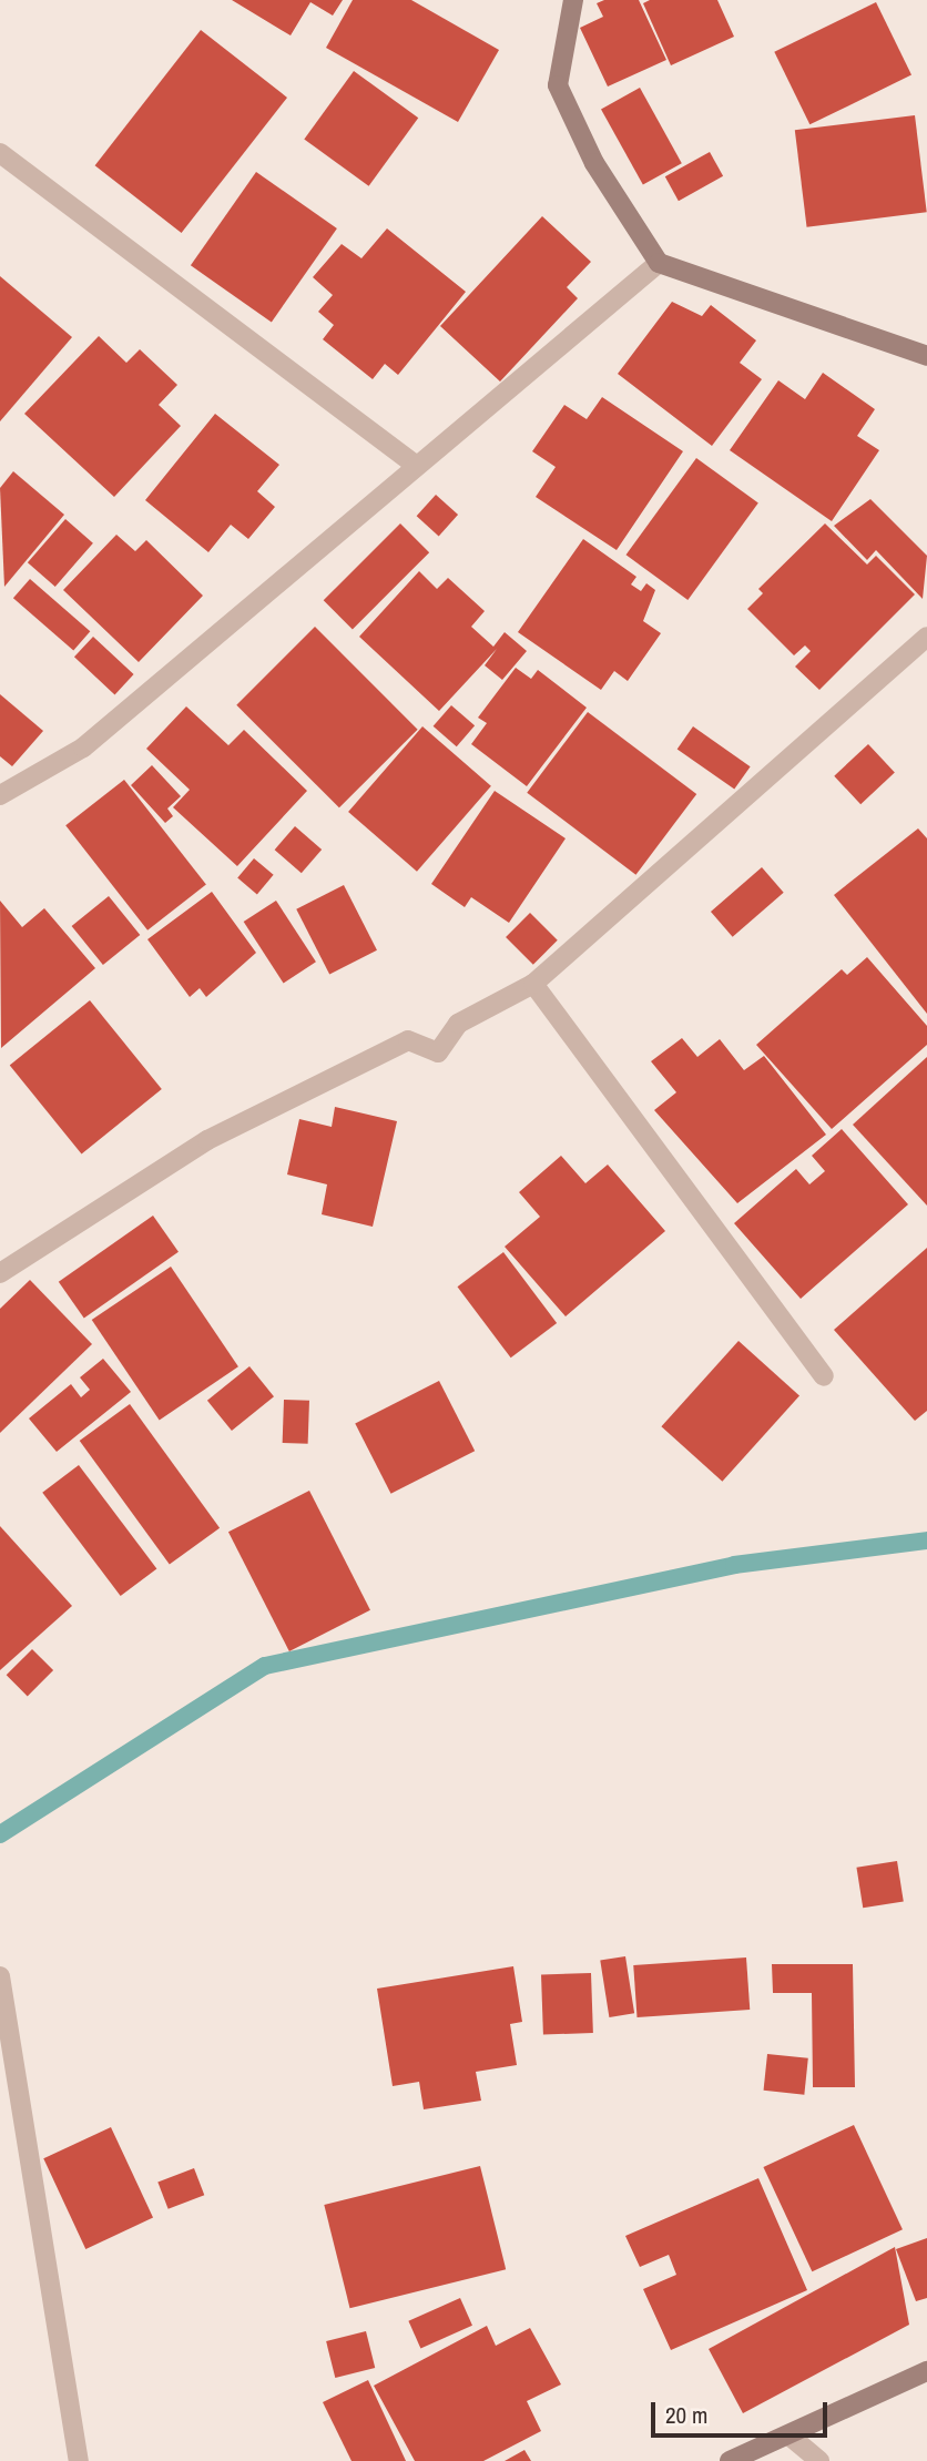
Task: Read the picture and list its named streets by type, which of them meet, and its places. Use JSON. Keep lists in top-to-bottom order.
{
  "scale_bar": "20 m"
}
